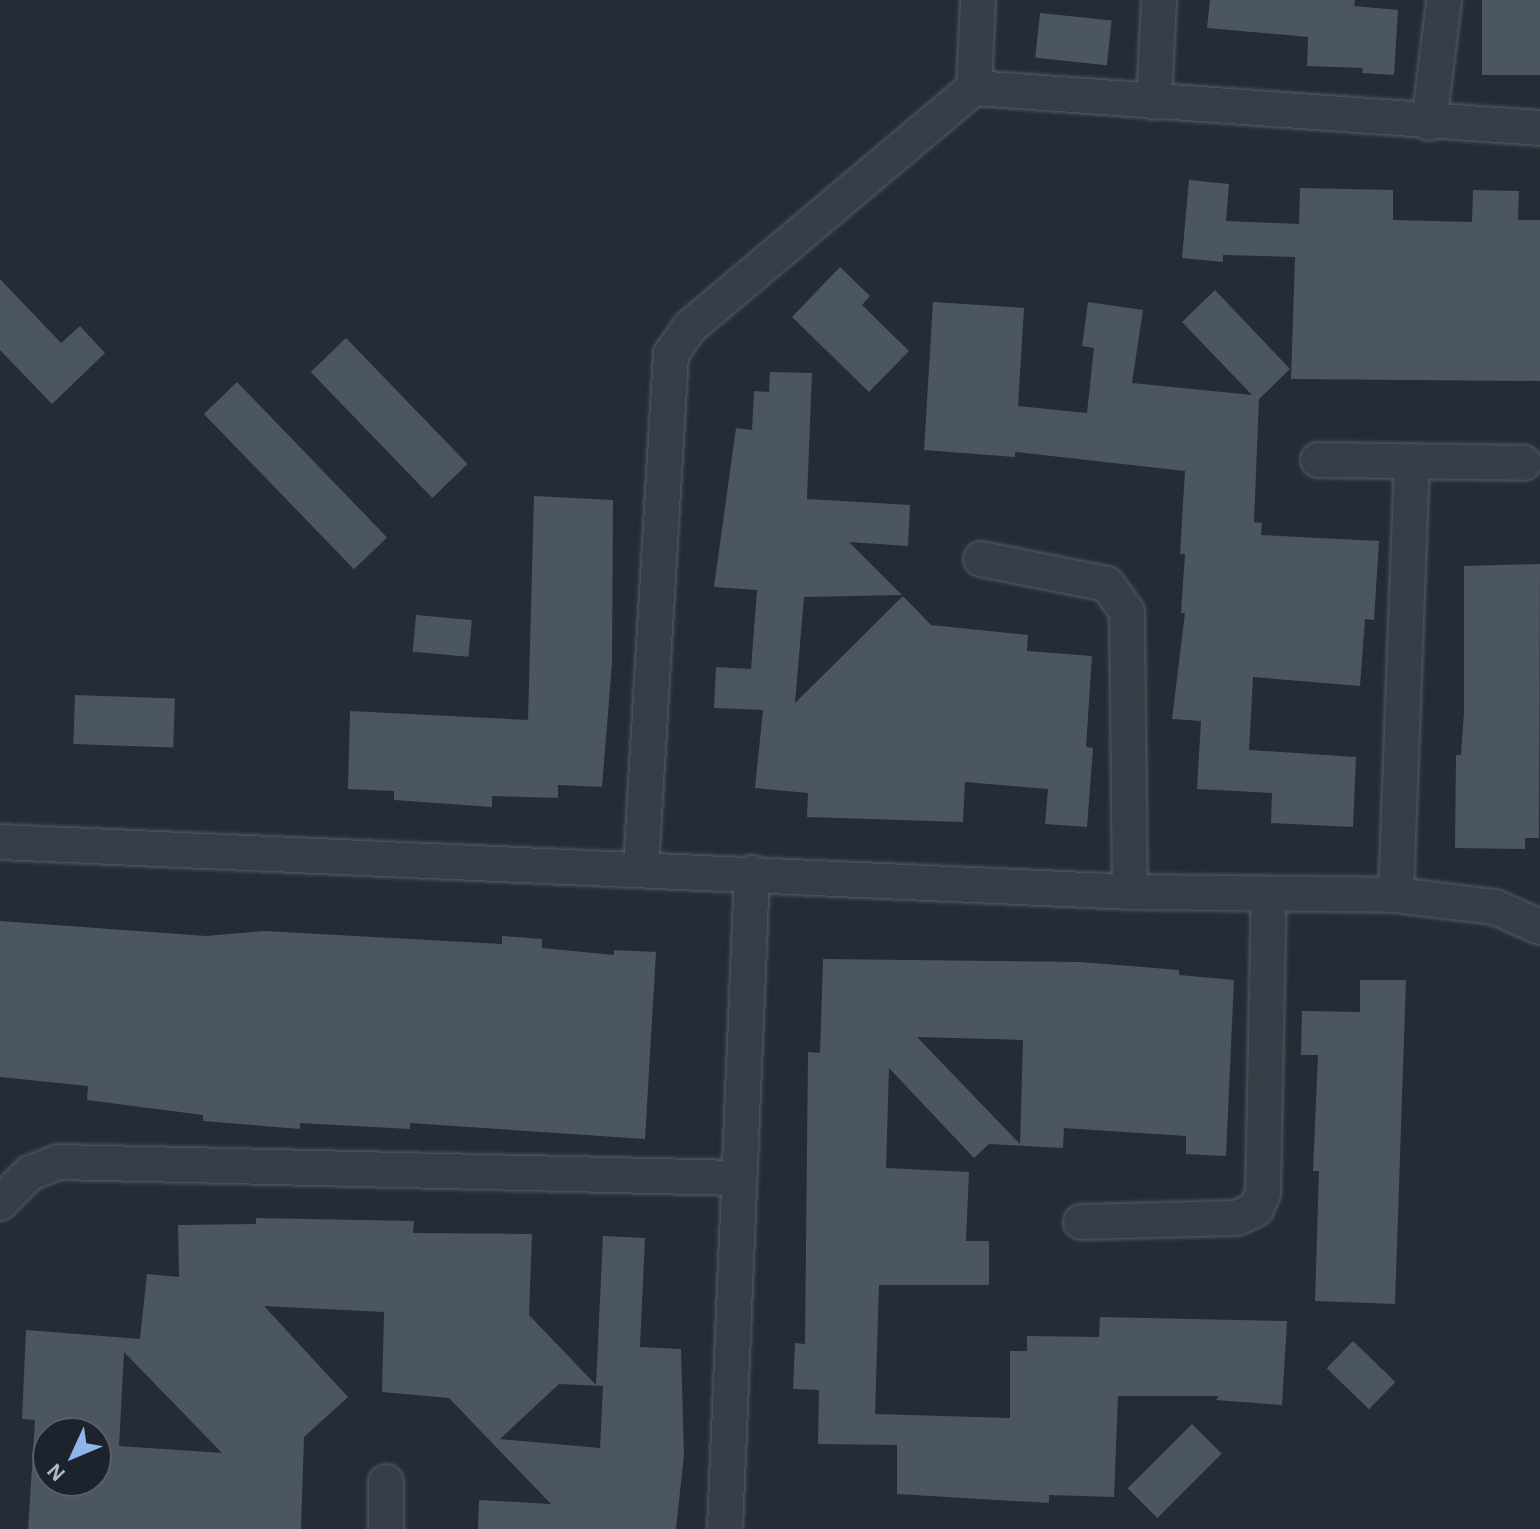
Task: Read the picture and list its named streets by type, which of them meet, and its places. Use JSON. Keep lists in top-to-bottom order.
{
  "north": "bottom left"
}
